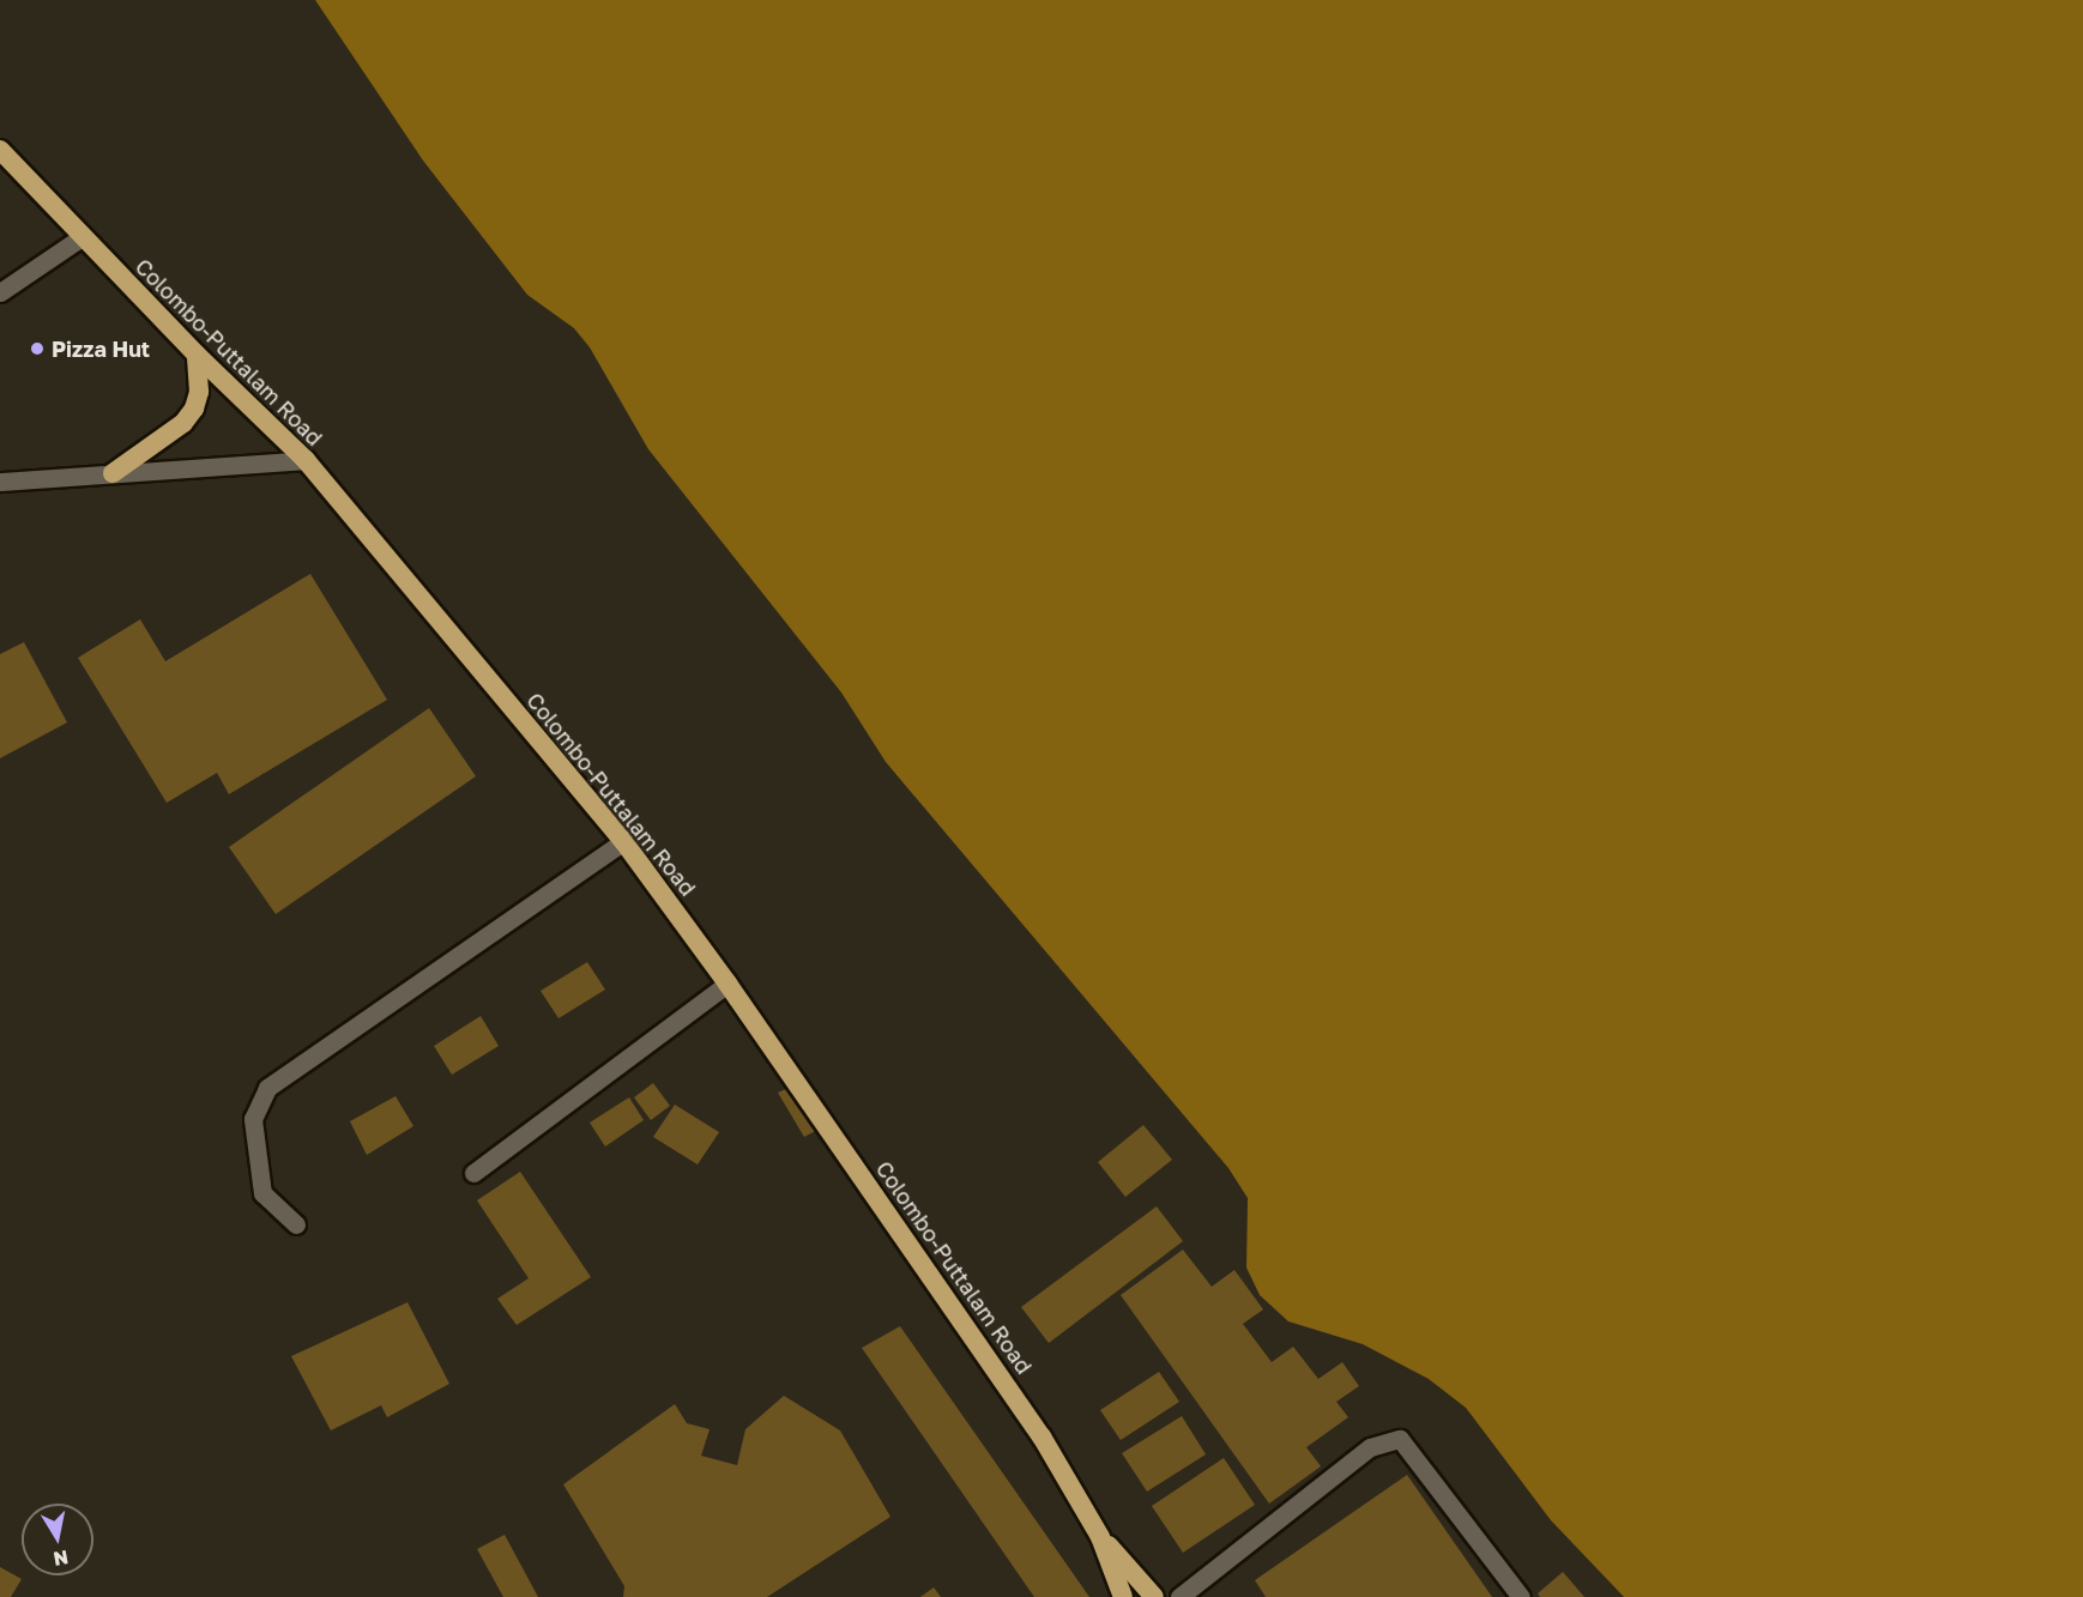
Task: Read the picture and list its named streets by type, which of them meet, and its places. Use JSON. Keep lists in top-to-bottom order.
{
  "streets": {
    "highway": ["Colombo-Puttalam Road"]
  },
  "places": ["Pizza Hut"],
  "north": "bottom"
}
